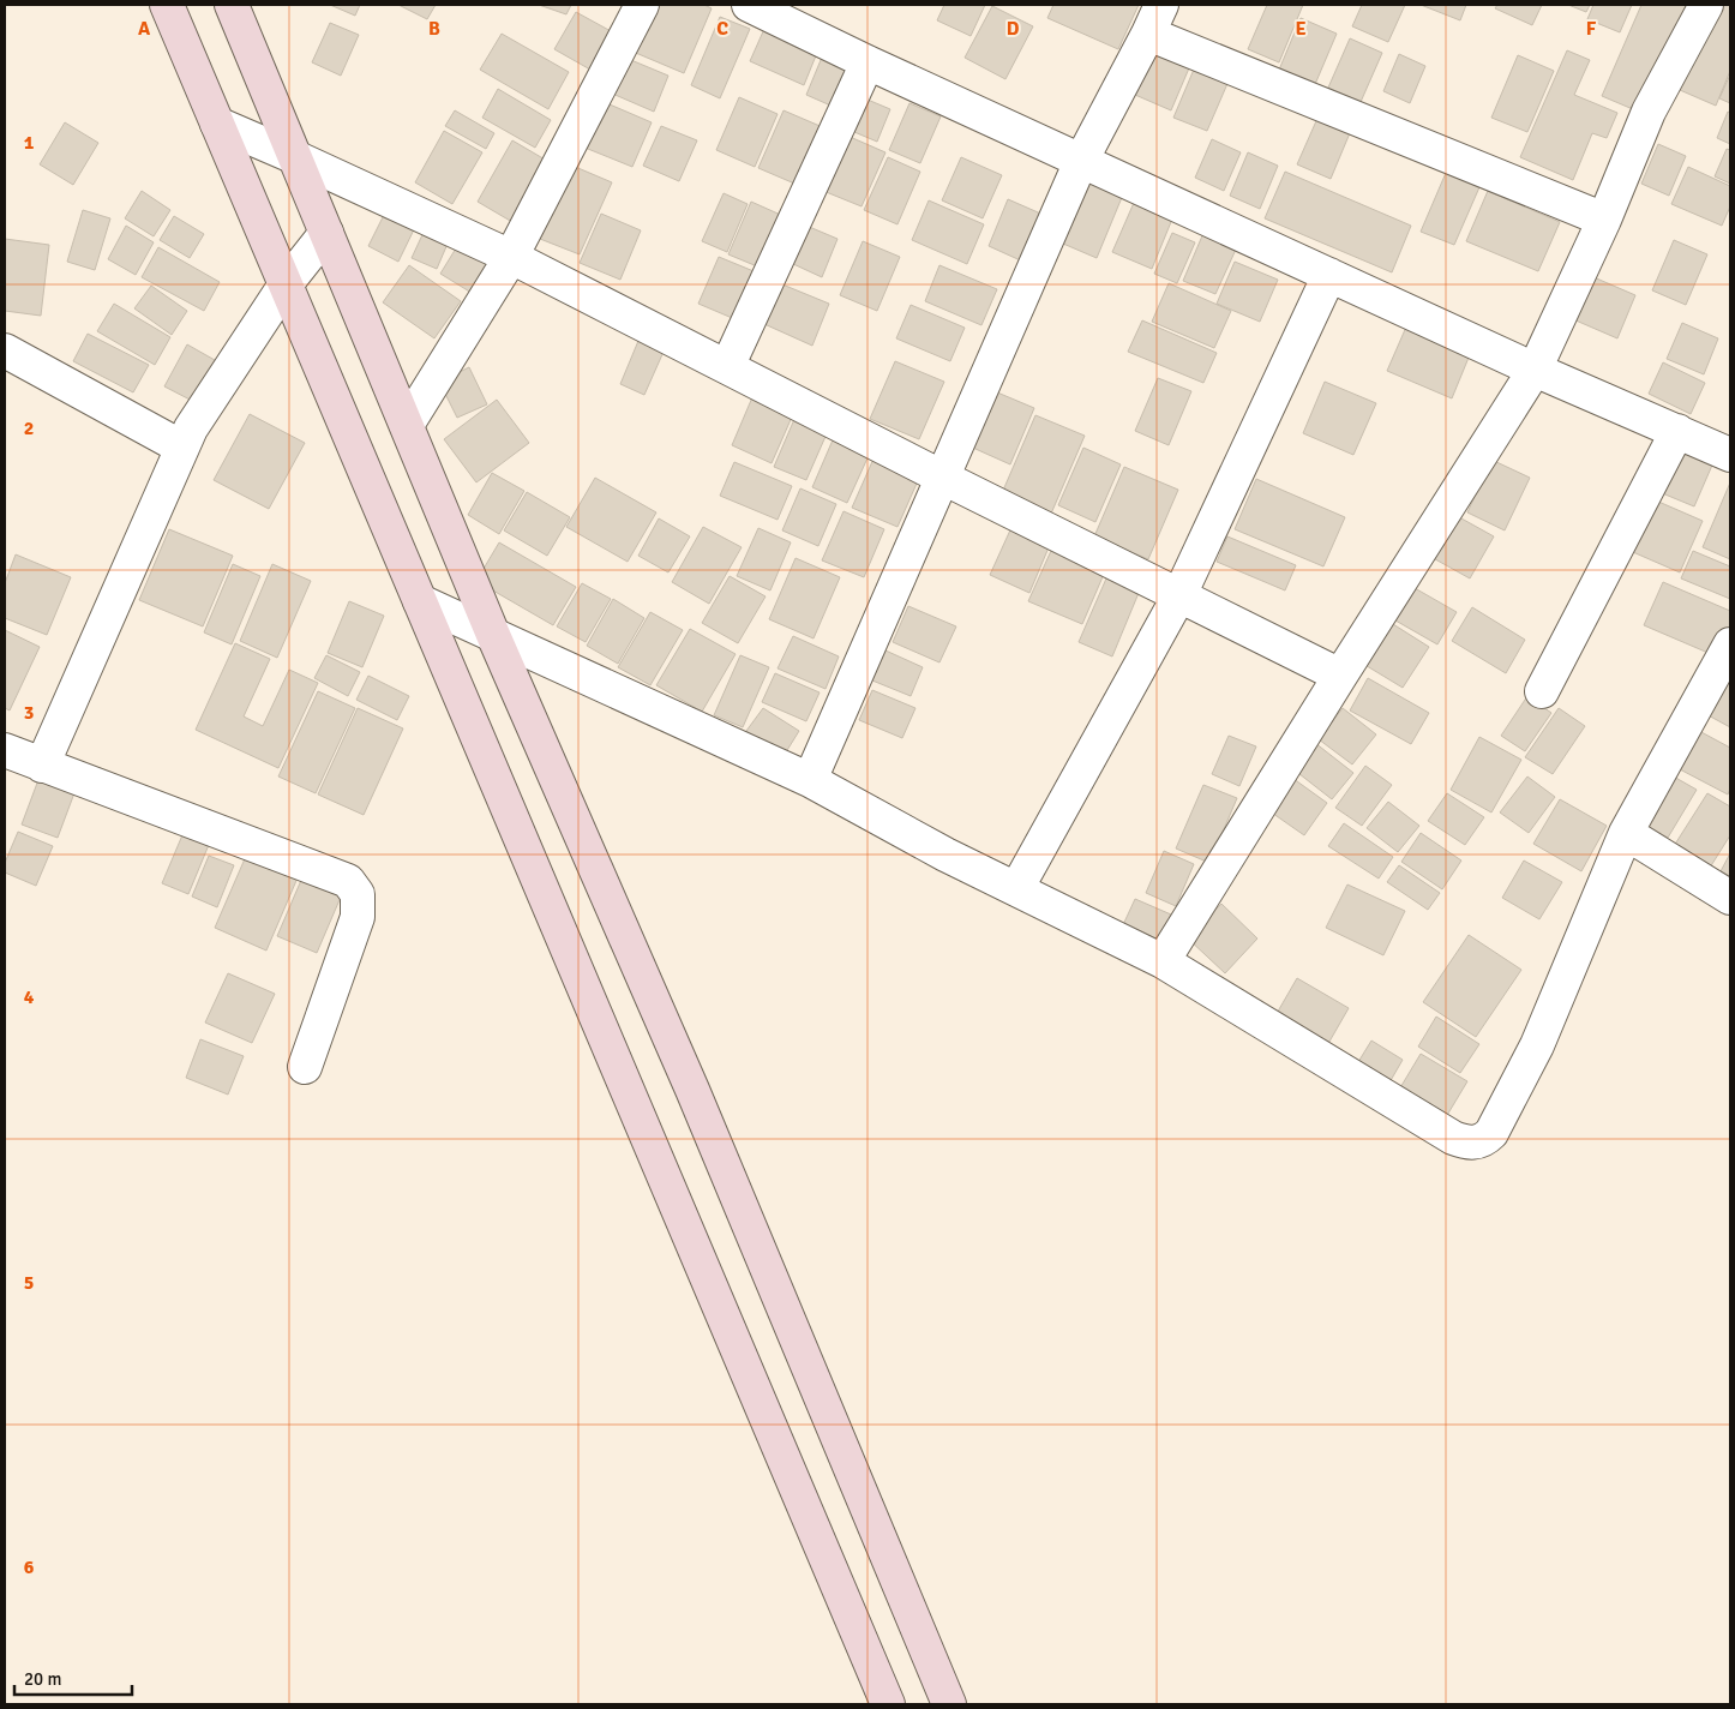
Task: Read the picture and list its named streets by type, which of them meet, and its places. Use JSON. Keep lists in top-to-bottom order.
{
  "scale_bar": "20 m",
  "grid": {
    "columns": [
      "A",
      "B",
      "C",
      "D",
      "E",
      "F"
    ],
    "rows": [
      "1",
      "2",
      "3",
      "4",
      "5",
      "6"
    ]
  }
}
